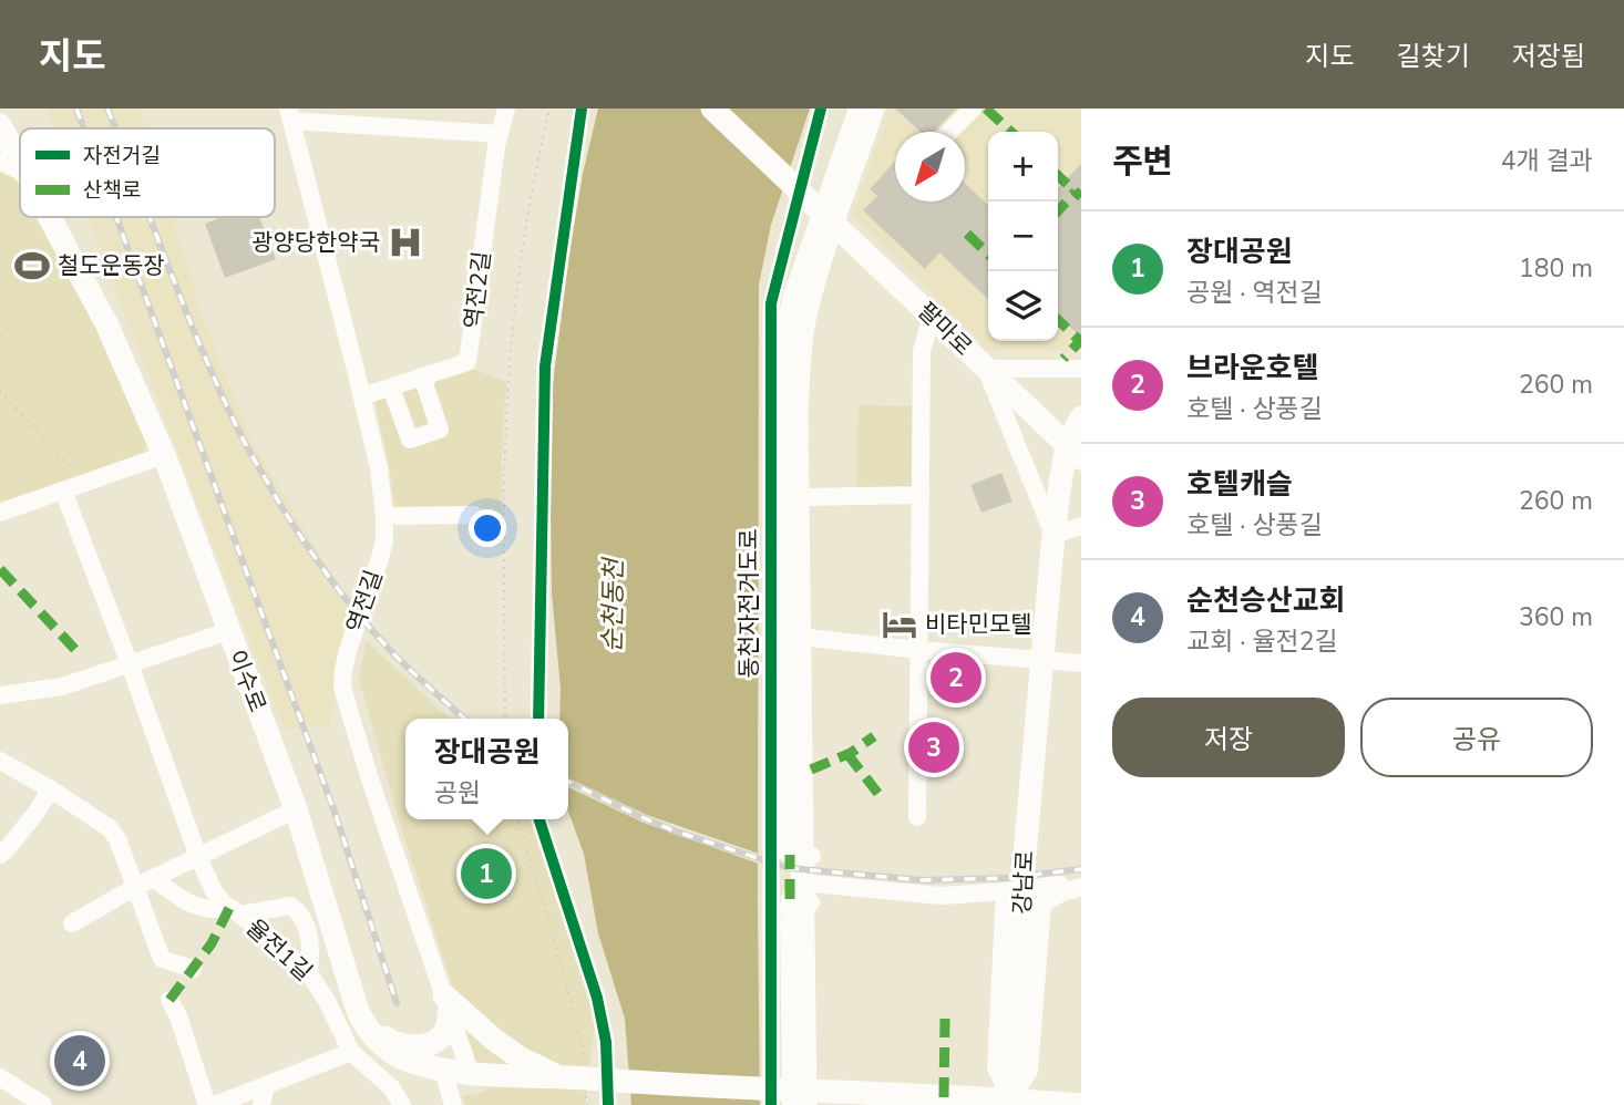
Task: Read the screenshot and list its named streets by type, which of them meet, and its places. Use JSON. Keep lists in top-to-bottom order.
{
  "streets": {
    "main road": ["팔마로", "이수로", "강남로"],
    "street": ["역전2길", "역전길", "율전1길"],
    "cycle path": ["동천자전거도로"]
  },
  "crossings": [
    ["역전2길", "역전길"],
    ["팔마로", "강남로"],
    ["역전길", "이수로"]
  ],
  "water": ["순천동천"],
  "places": {
    "hospital": ["광양당한약국"],
    "sports": ["철도운동장"],
    "hotel": ["비타민모텔"]
  },
  "legend": ["자전거길", "산책로"],
  "north": "bottom left",
  "page": {
    "header": "지도",
    "nav": ["지도", "길찾기", "저장됨"],
    "heading": ["주변", "4개 결과"],
    "map_buttons": ["+", "−"],
    "list": [
      {
        "mark": "1",
        "name": "장대공원",
        "note": "공원 · 역전길",
        "value": "180 m"
      },
      {
        "mark": "2",
        "name": "브라운호텔",
        "note": "호텔 · 상풍길",
        "value": "260 m"
      },
      {
        "mark": "3",
        "name": "호텔캐슬",
        "note": "호텔 · 상풍길",
        "value": "260 m"
      },
      {
        "mark": "4",
        "name": "순천승산교회",
        "note": "교회 · 율전2길",
        "value": "360 m"
      }
    ],
    "pins": [
      "2",
      "3",
      "1",
      "4"
    ],
    "buttons": ["저장", "공유"],
    "popup": ["장대공원", "공원"]
  }
}
